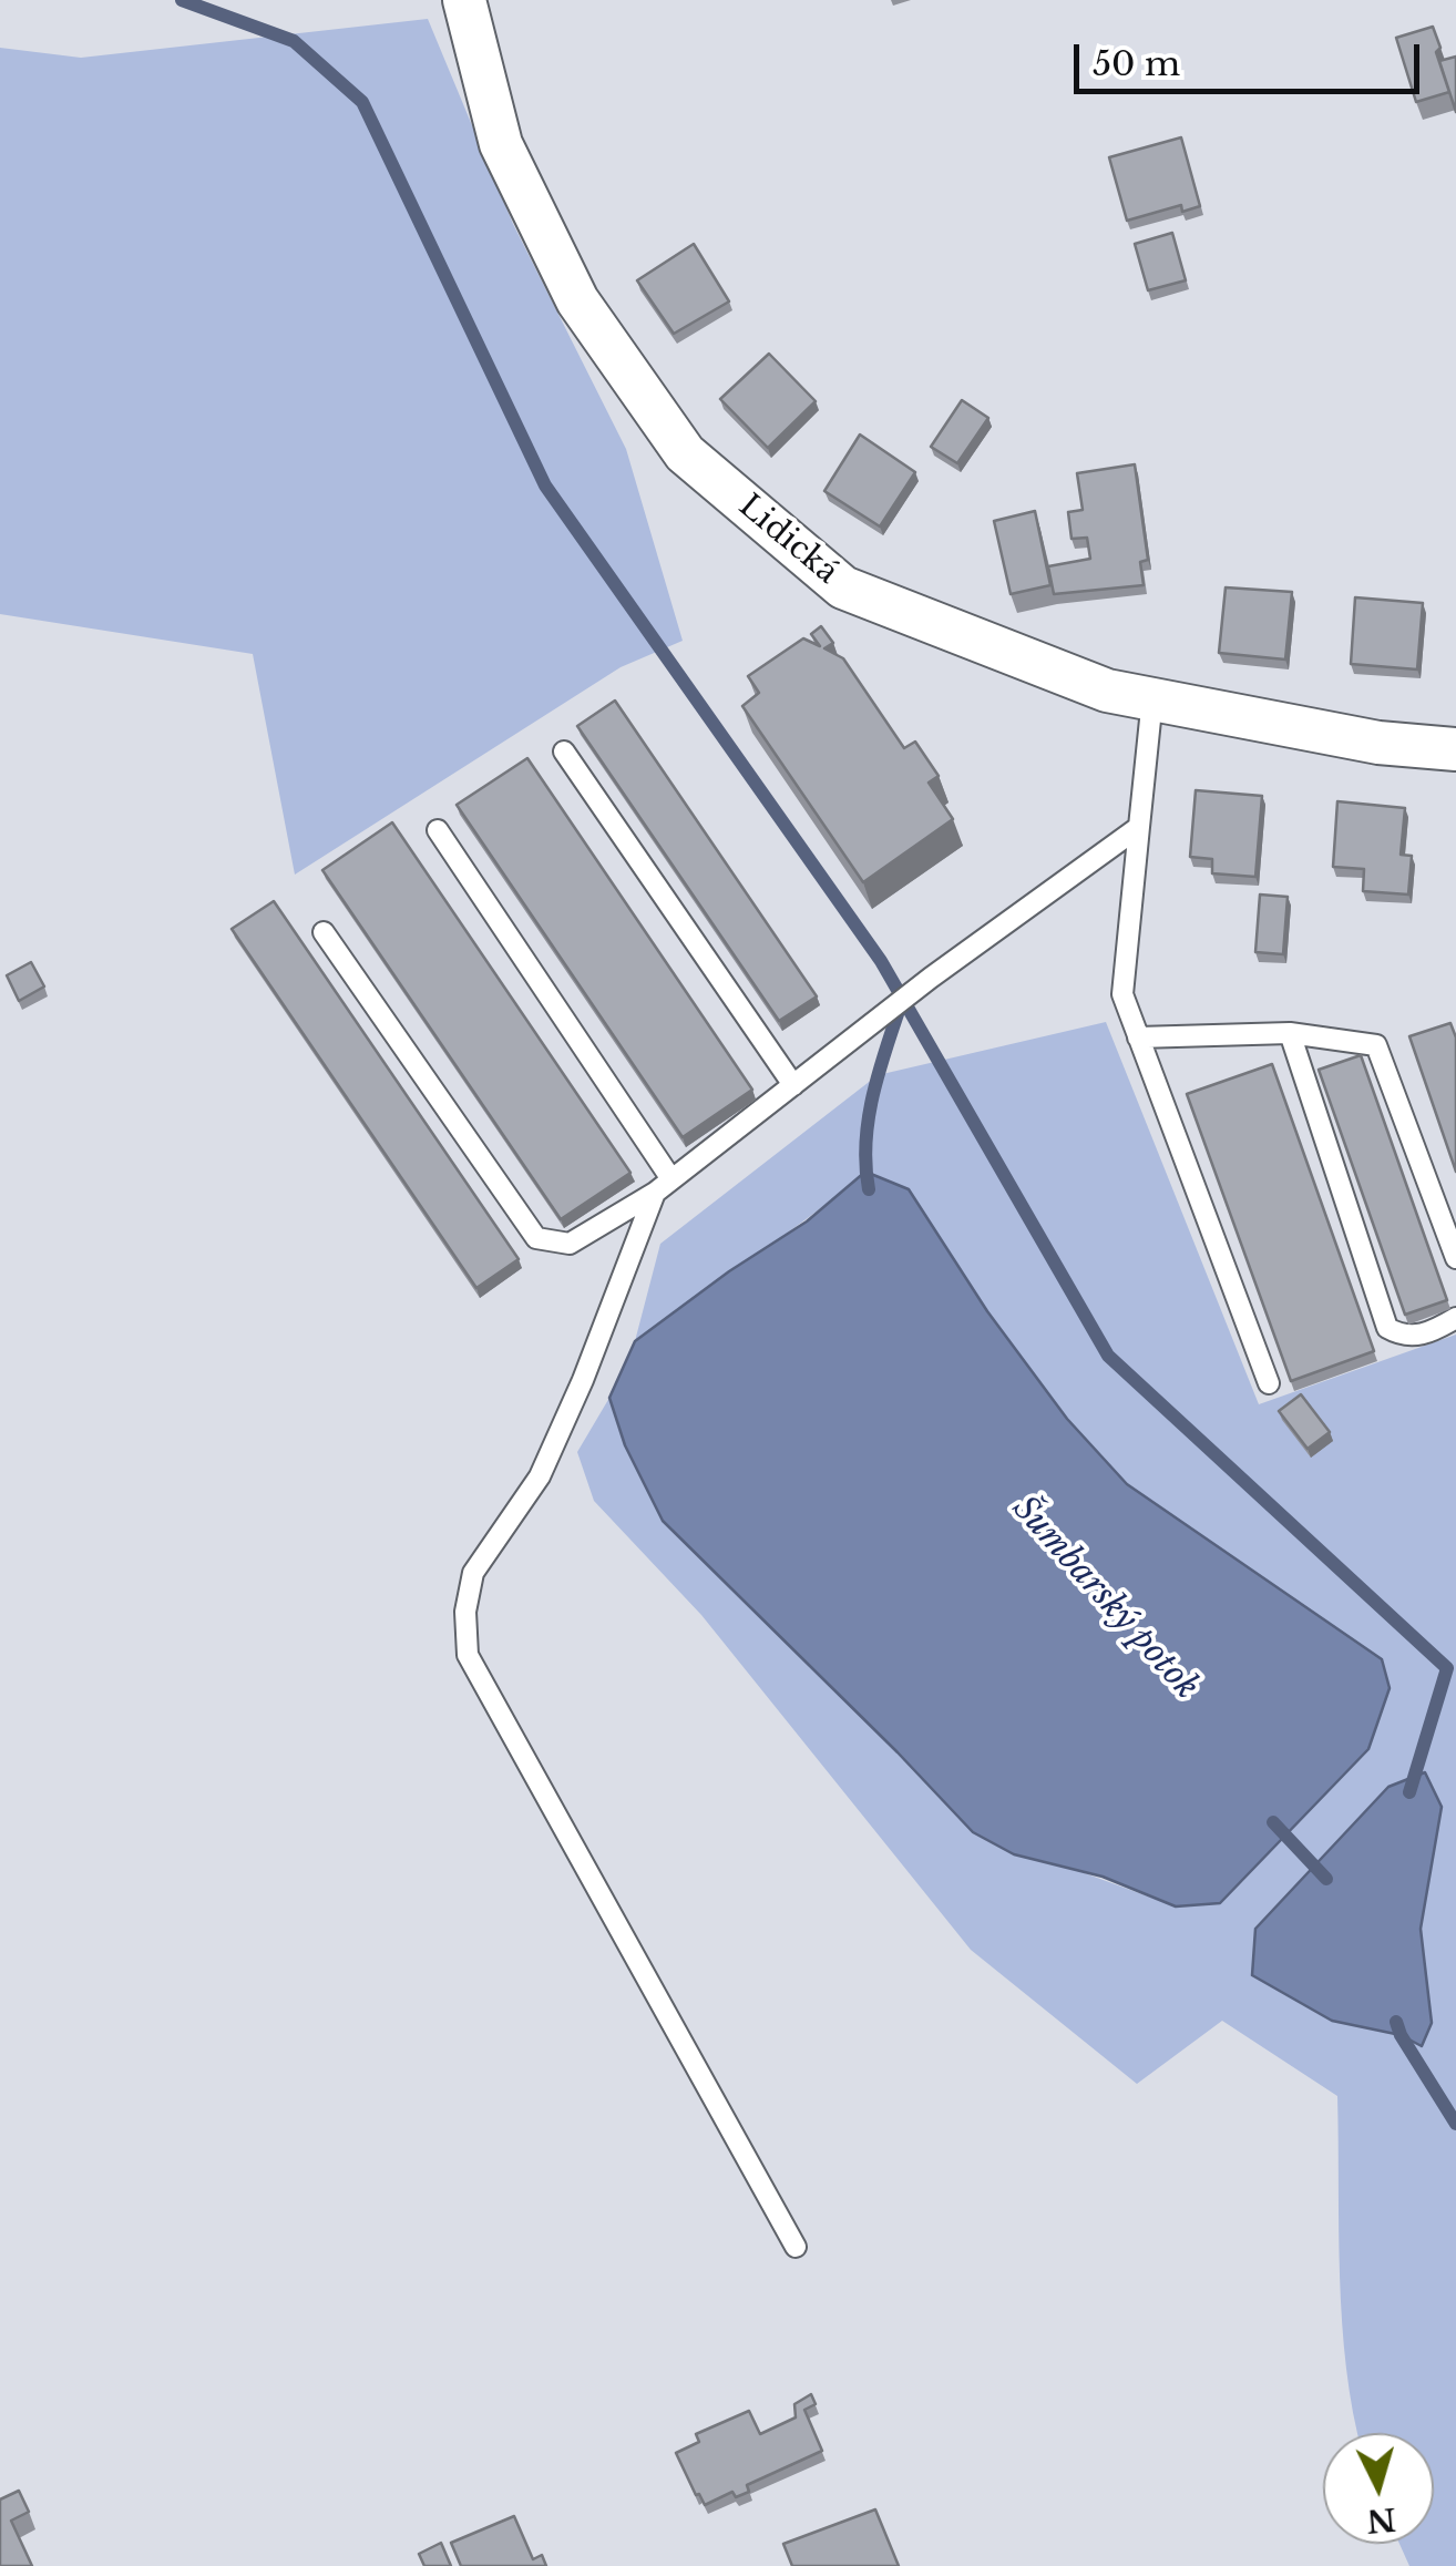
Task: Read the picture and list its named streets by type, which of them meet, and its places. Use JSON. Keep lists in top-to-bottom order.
{
  "streets": {
    "street": ["Lidická"]
  },
  "water": ["Šumbarský potok"],
  "scale_bar": "50 m",
  "north": "bottom"
}
